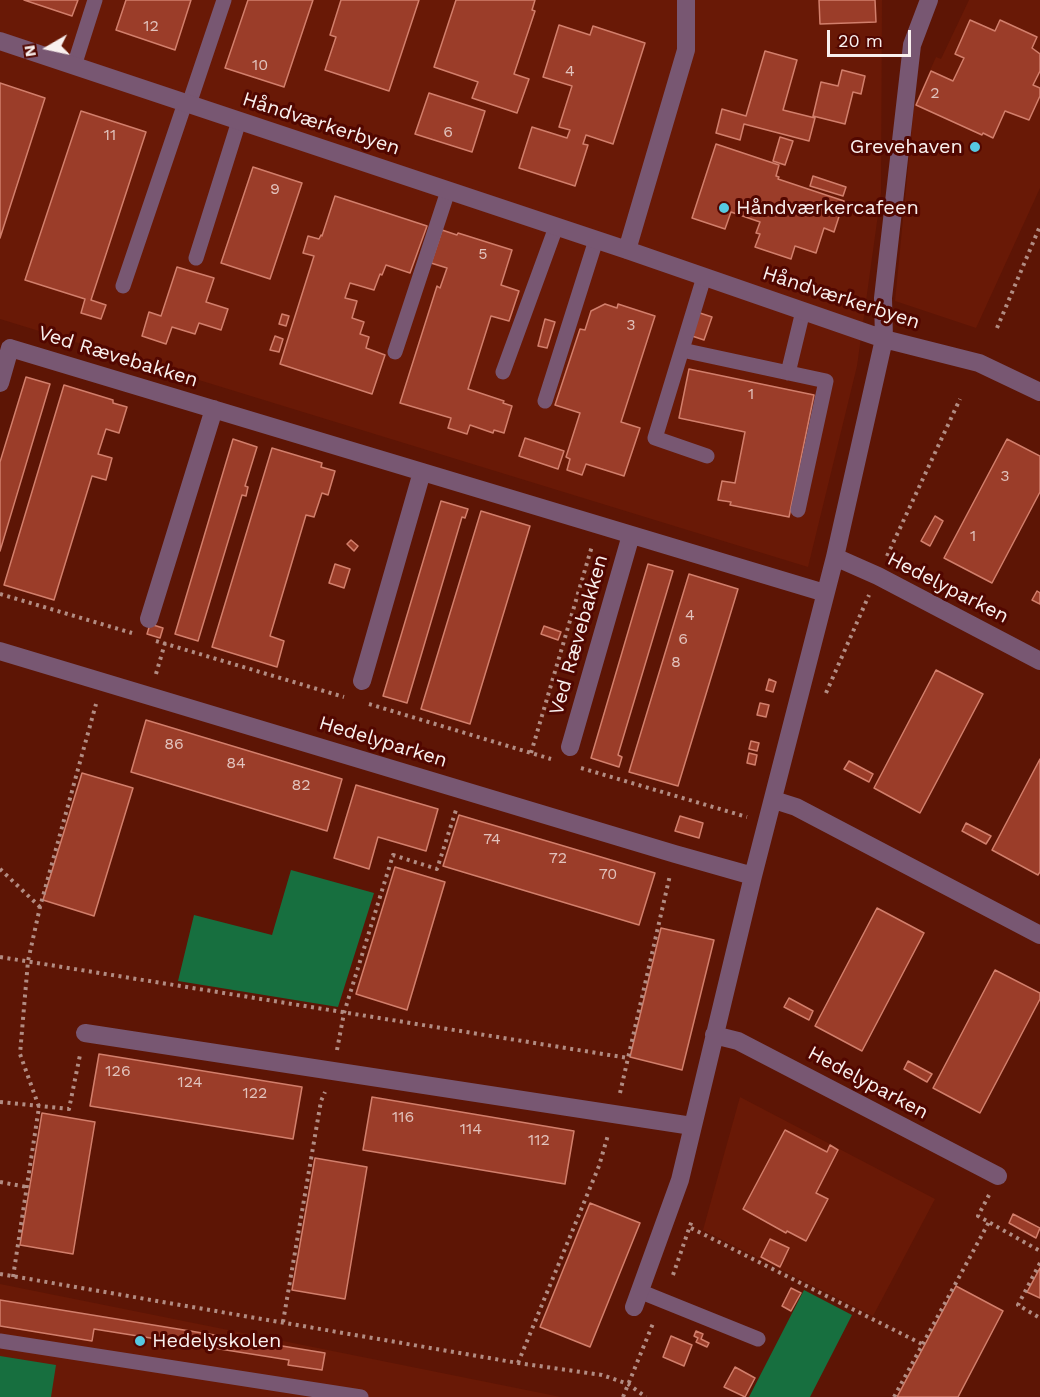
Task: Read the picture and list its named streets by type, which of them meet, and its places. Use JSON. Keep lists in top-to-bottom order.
{
  "streets": {
    "street": ["Håndværkerbyen", "Ved Rævebakken", "Hedelyparken"]
  },
  "places": ["Grevehaven", "Håndværkercafeen", "Hedelyskolen"],
  "house_numbers": [
    "12",
    "10",
    "4",
    "2",
    "6",
    "11",
    "9",
    "5",
    "3",
    "1",
    "3",
    "1",
    "4",
    "6",
    "8",
    "86",
    "84",
    "82",
    "74",
    "72",
    "70",
    "126",
    "124",
    "122",
    "116",
    "114",
    "112"
  ],
  "scale_bar": "20 m",
  "north": "left"
}
